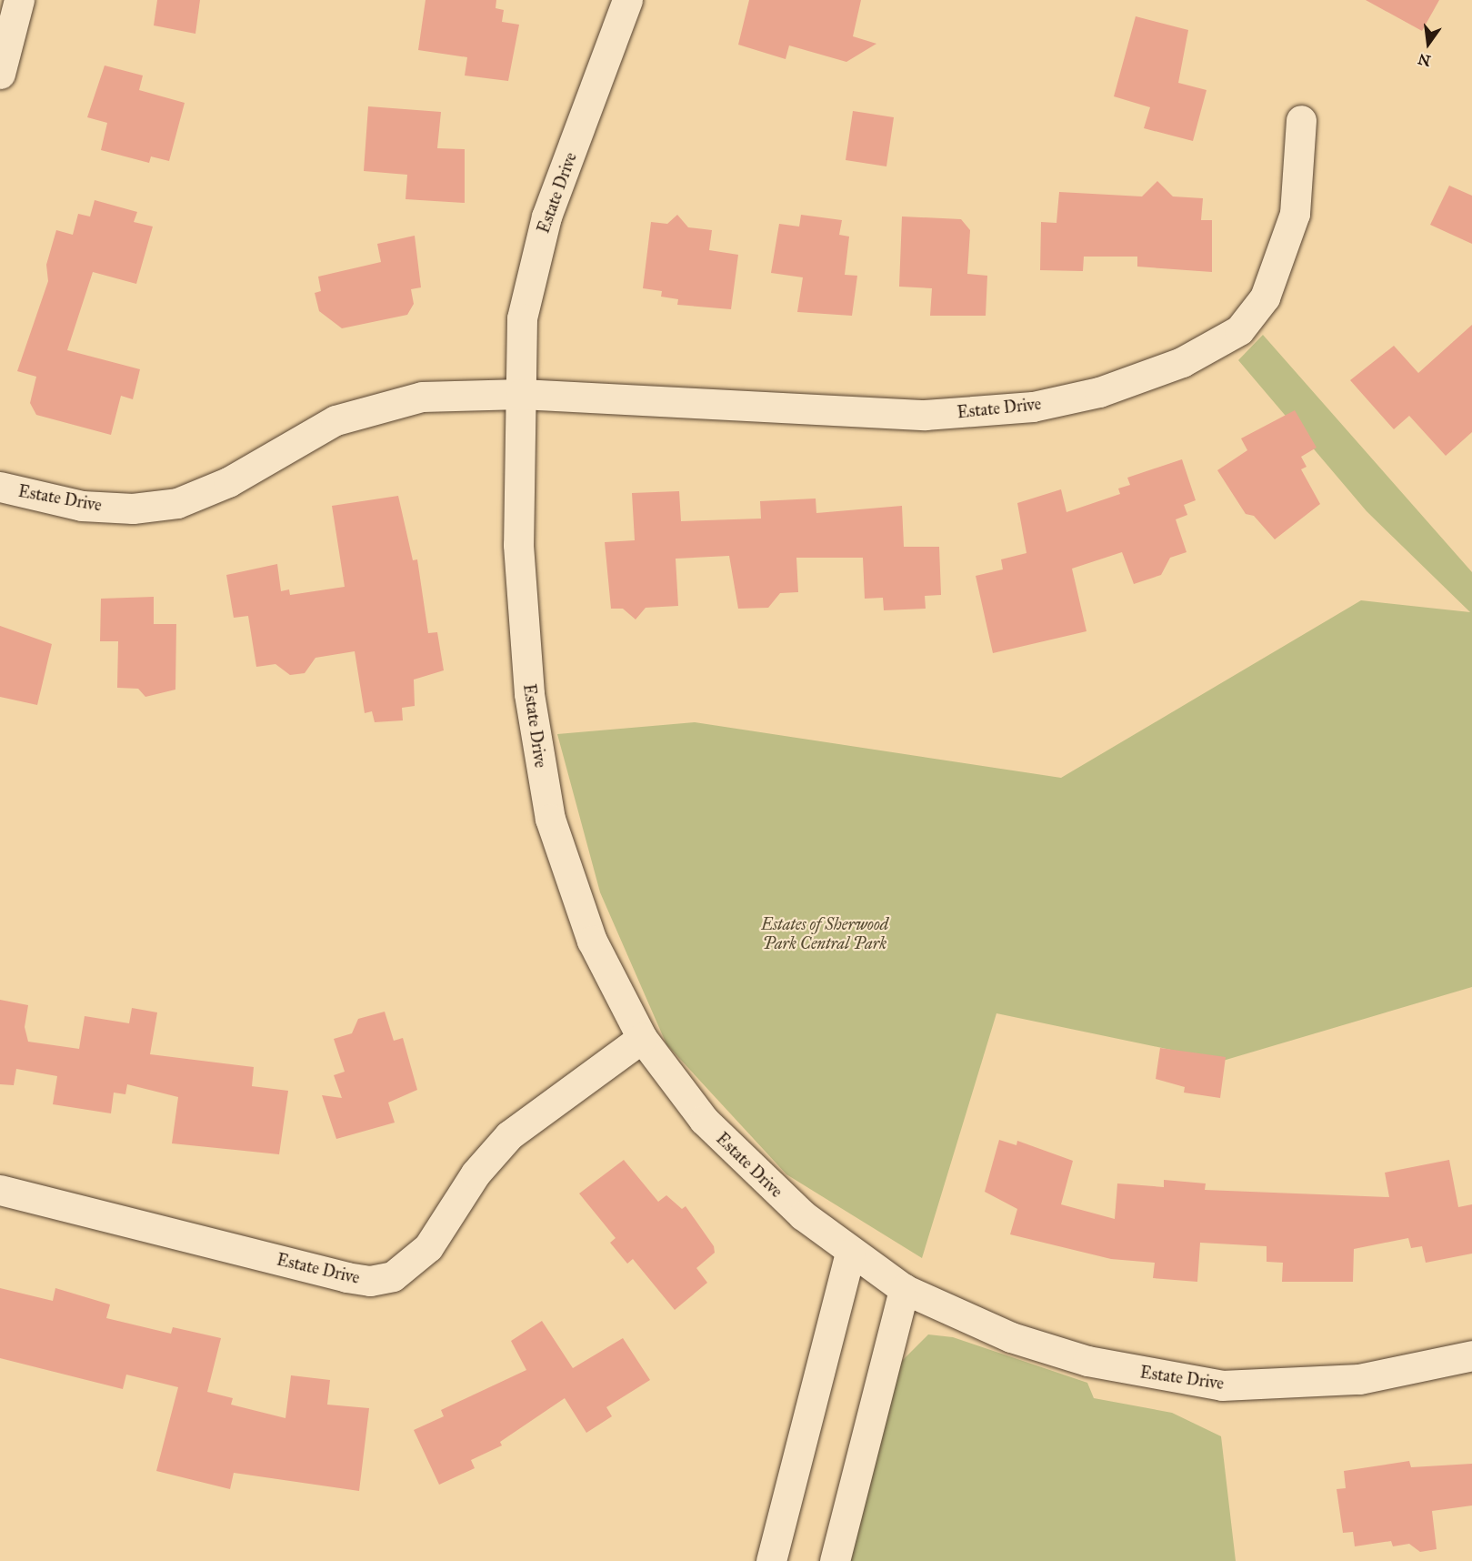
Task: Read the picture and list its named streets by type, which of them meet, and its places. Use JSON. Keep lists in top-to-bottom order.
{
  "streets": {
    "street": ["Estate Drive"]
  },
  "parks": ["Estates of Sherwood Park Central Park"],
  "north": "bottom"
}
